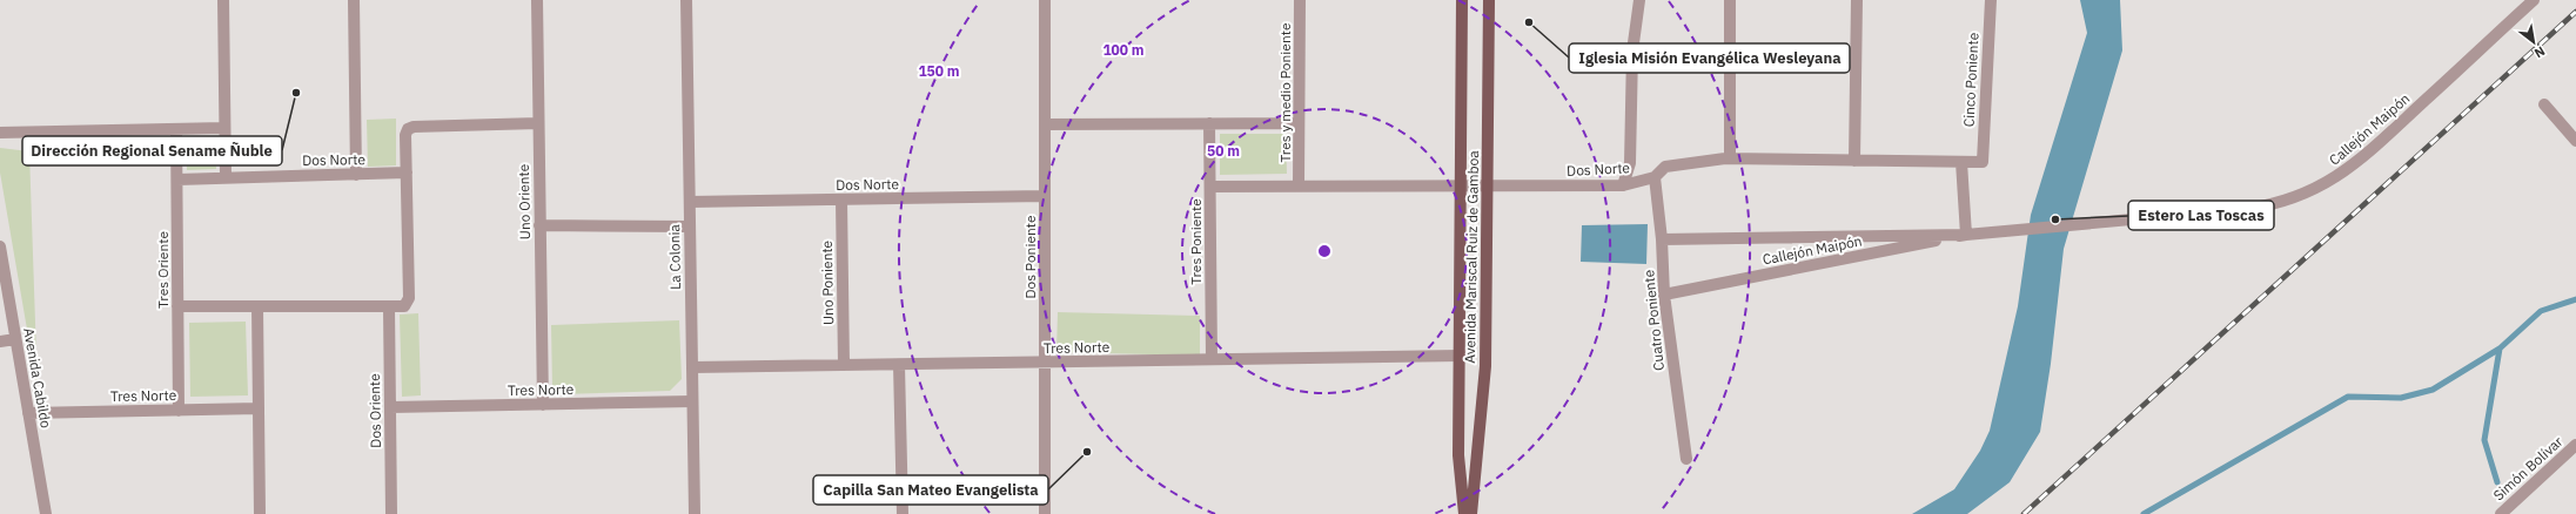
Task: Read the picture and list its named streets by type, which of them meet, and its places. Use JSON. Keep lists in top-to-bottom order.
{
  "streets": {
    "main road": ["Avenida Mariscal Ruiz de Gamboa"],
    "street": [
      "Cinco Poniente",
      "Tres y medio Poniente",
      "Callejón Maipón",
      "Dos Norte",
      "Uno Oriente",
      "Tres Poniente",
      "La Colonia",
      "Dos Poniente",
      "Tres Oriente",
      "Uno Poniente",
      "Cuatro Poniente",
      "Tres Norte",
      "Avenida Cabildo",
      "Dos Oriente",
      "Simón Bolívar"
    ]
  },
  "crossings": [
    ["Cinco Poniente", "Dos Norte"],
    ["Tres y medio Poniente", "Dos Norte"],
    ["Callejón Maipón", "Cuatro Poniente"],
    ["Dos Norte", "Tres Poniente"],
    ["Dos Norte", "La Colonia"],
    ["Dos Norte", "Dos Poniente"],
    ["Dos Norte", "Avenida Mariscal Ruiz de Gamboa"],
    ["Dos Norte", "Tres Oriente"],
    ["Dos Norte", "Uno Poniente"],
    ["Dos Norte", "Cuatro Poniente"],
    ["Uno Oriente", "Tres Norte"],
    ["Tres Poniente", "Tres Norte"],
    ["La Colonia", "Tres Norte"],
    ["Dos Poniente", "Tres Norte"],
    ["Avenida Mariscal Ruiz de Gamboa", "Tres Norte"],
    ["Tres Oriente", "Tres Norte"],
    ["Uno Poniente", "Tres Norte"],
    ["Tres Norte", "Avenida Cabildo"],
    ["Tres Norte", "Dos Oriente"]
  ],
  "places": [
    "Iglesia Misión Evangélica Wesleyana",
    "Dirección Regional Sename Ñuble",
    "Estero Las Toscas",
    "Capilla San Mateo Evangelista"
  ],
  "north": "bottom right",
  "rings": ["100 m", "150 m", "50 m"]
}
